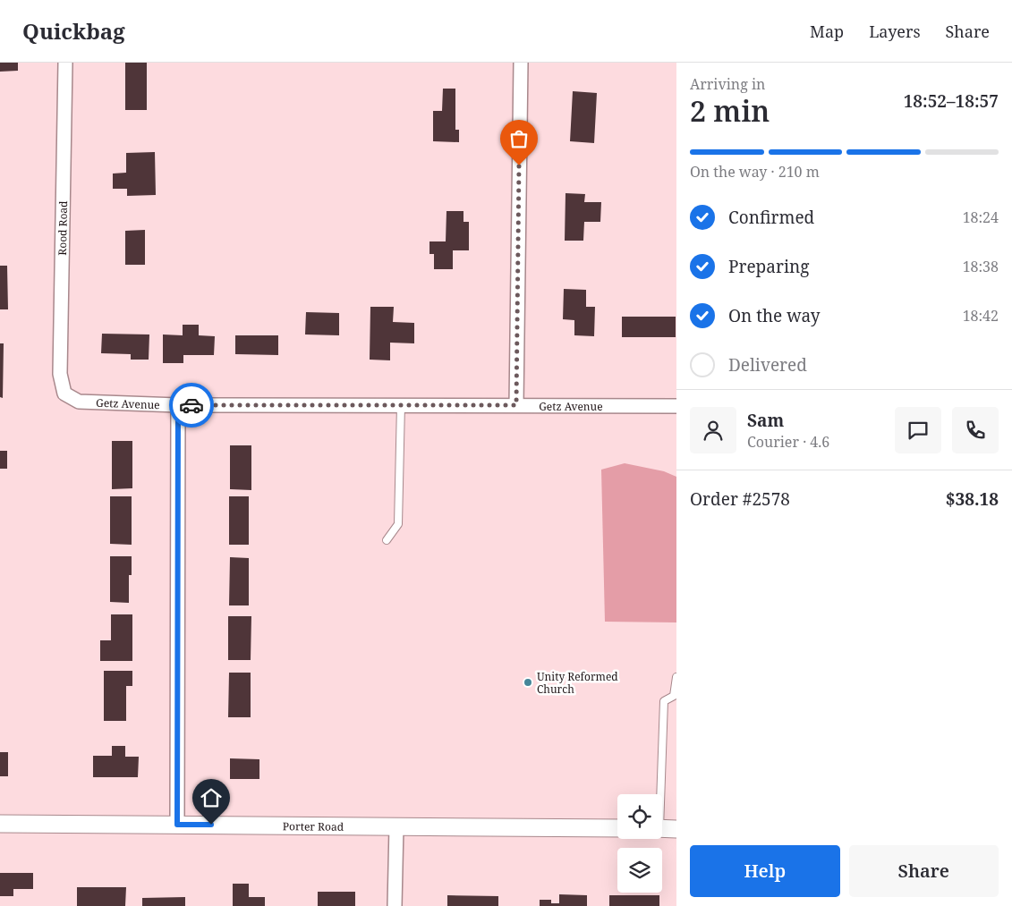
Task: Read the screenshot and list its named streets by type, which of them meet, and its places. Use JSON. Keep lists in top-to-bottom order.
{
  "streets": {
    "street": ["Rood Road", "Getz Avenue", "Porter Road"]
  },
  "crossings": [
    ["Rood Road", "Getz Avenue"]
  ],
  "places": ["Unity Reformed Church"],
  "page": {
    "header": "Quickbag",
    "nav": ["Map", "Layers", "Share"],
    "heading": ["2 min", "Arriving in", "18:52–18:57"],
    "panel": [
      "Sam",
      "Courier · 4.6",
      "Order #2578",
      "$38.18"
    ],
    "bar": "On the way · 210 m",
    "list": [
      ["Confirmed", "18:24"],
      ["Preparing", "18:38"],
      ["On the way", "18:42"],
      "Delivered"
    ],
    "buttons": ["Help", "Share"]
  }
}
